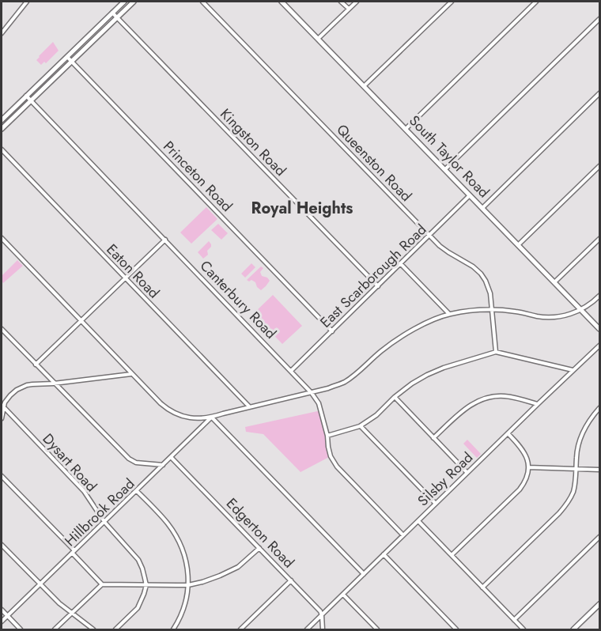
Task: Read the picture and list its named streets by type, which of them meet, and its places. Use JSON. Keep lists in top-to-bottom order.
{
  "streets": {
    "main road": ["South Taylor Road"],
    "street": [
      "Kingston Road",
      "Queenston Road",
      "Princeton Road",
      "Eaton Road",
      "East Scarborough Road",
      "Canterbury Road",
      "Dysart Road",
      "Silsby Road",
      "Hillbrook Road",
      "Edgerton Road"
    ]
  },
  "crossings": [
    ["Kingston Road", "East Scarborough Road"],
    ["South Taylor Road", "East Scarborough Road"],
    ["Queenston Road", "East Scarborough Road"],
    ["Princeton Road", "East Scarborough Road"],
    ["East Scarborough Road", "Canterbury Road"],
    ["Canterbury Road", "Silsby Road"],
    ["Dysart Road", "Hillbrook Road"],
    ["Silsby Road", "Edgerton Road"],
    ["Hillbrook Road", "Edgerton Road"]
  ],
  "districts": ["Royal Heights"]
}
